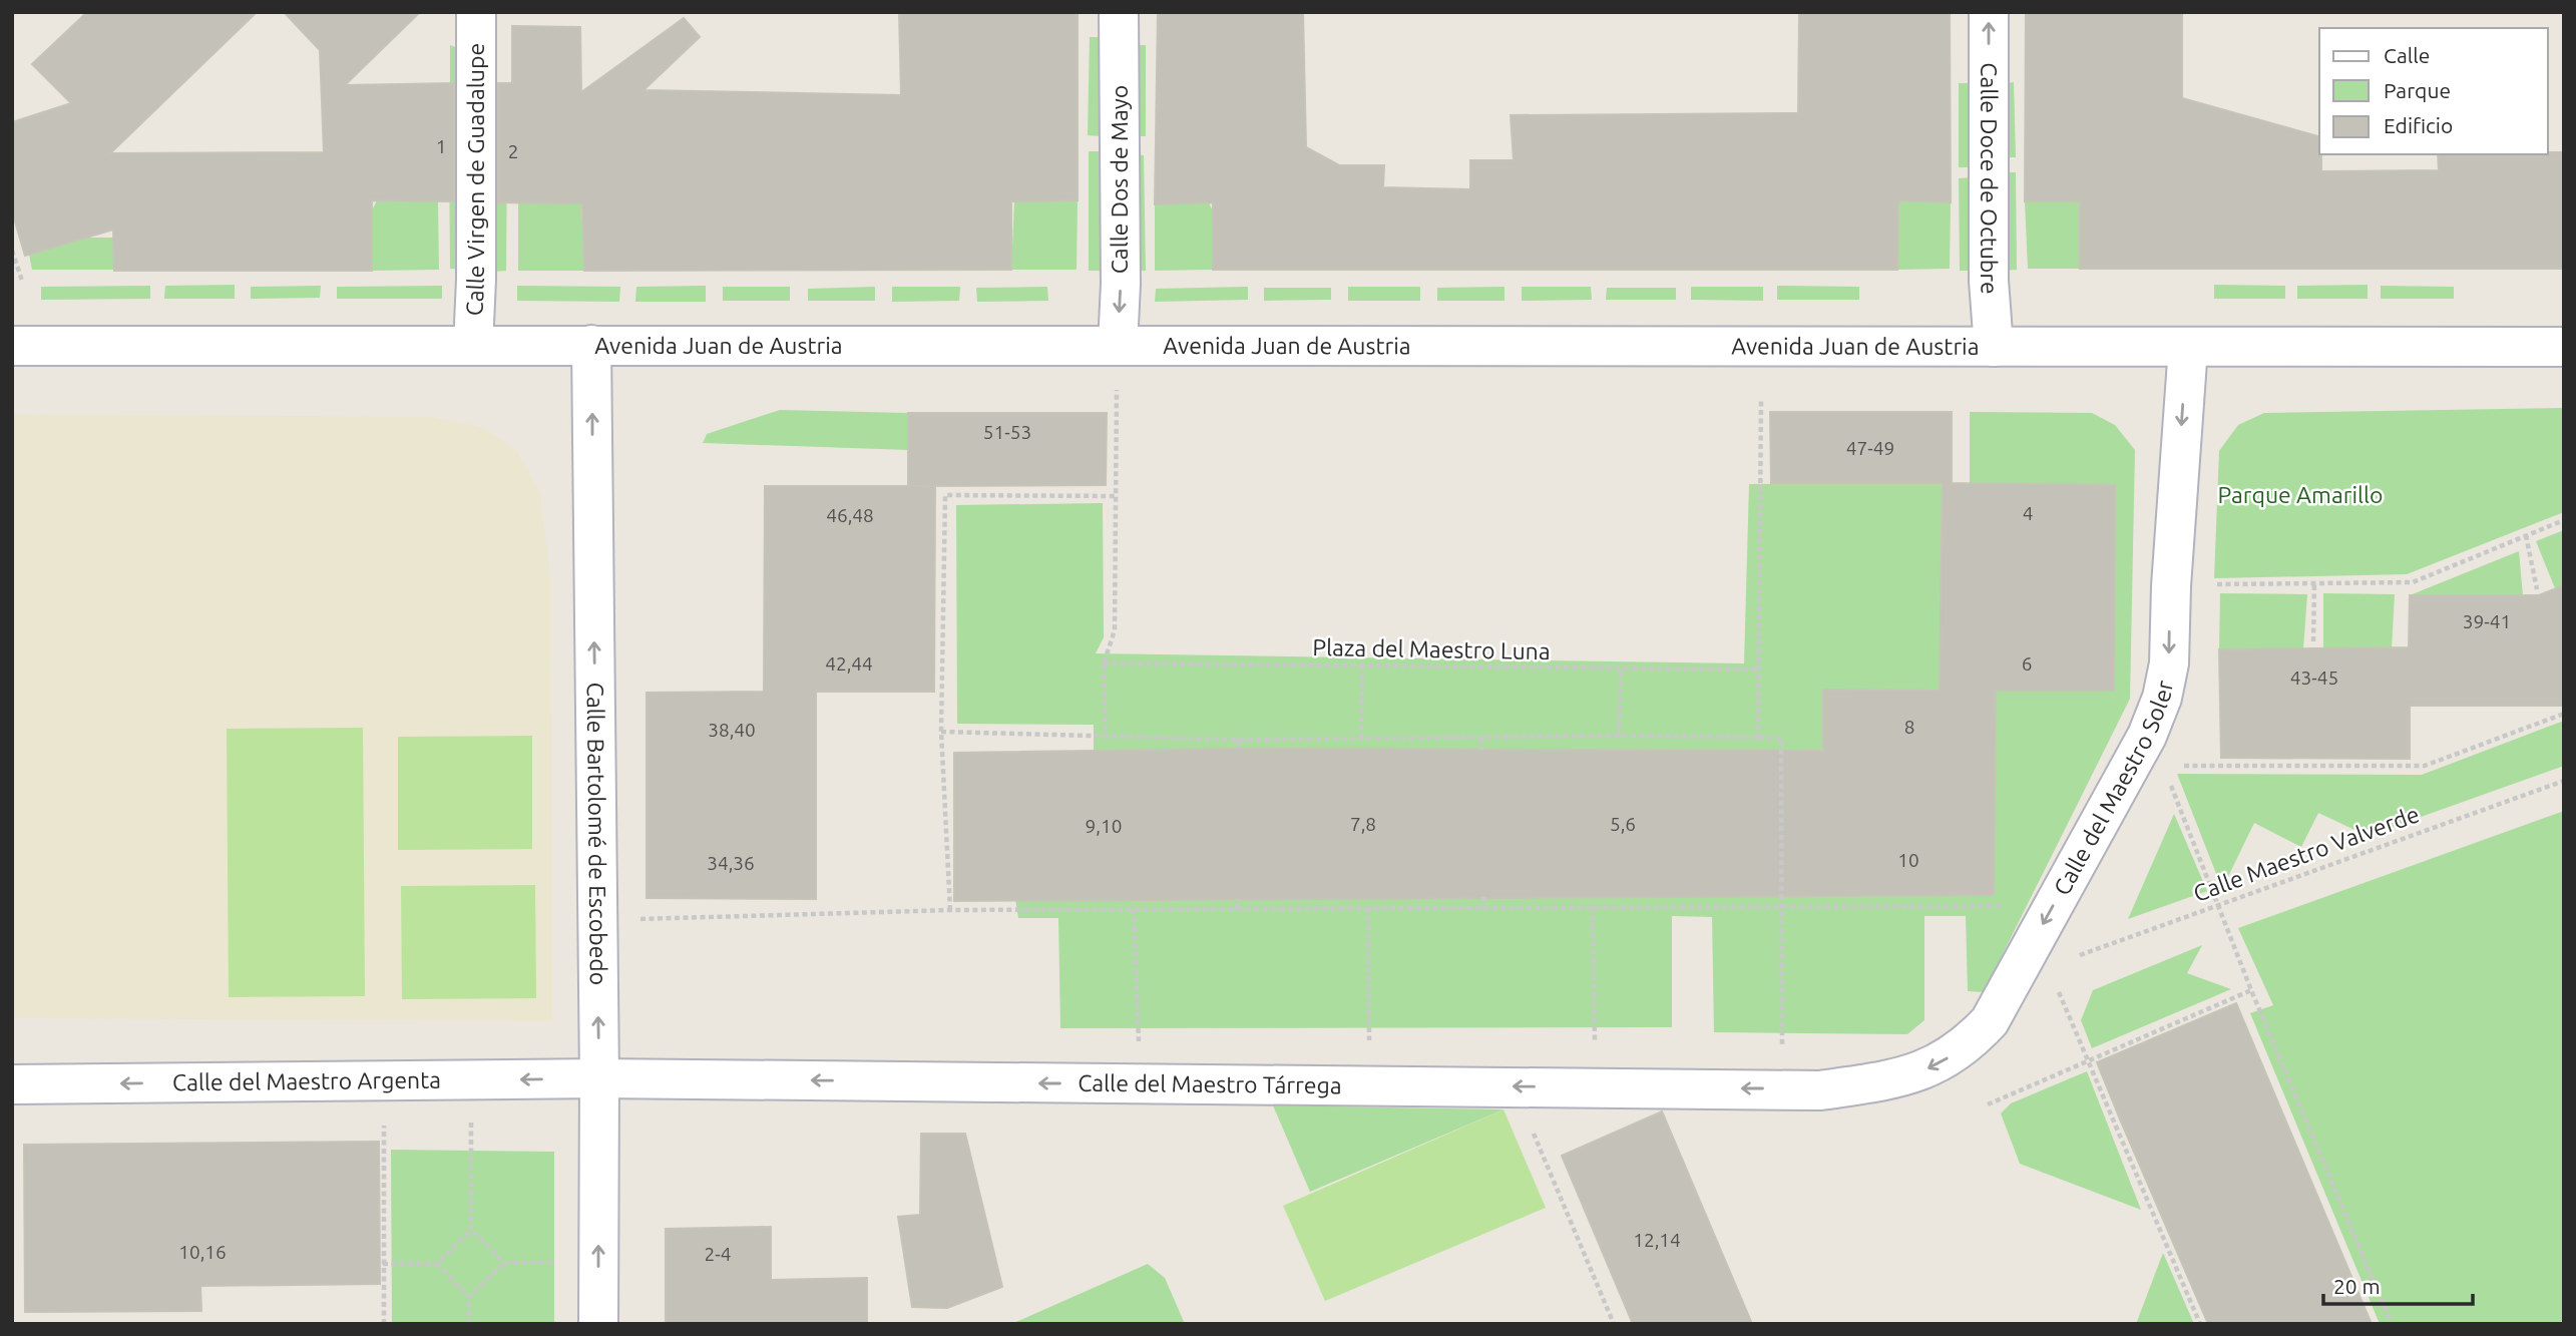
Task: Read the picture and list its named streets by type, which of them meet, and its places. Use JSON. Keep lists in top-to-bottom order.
{
  "streets": {
    "street": [
      "Calle Virgen de Guadalupe",
      "Calle Dos de Mayo",
      "Calle Doce de Octubre",
      "Avenida Juan de Austria",
      "Calle del Maestro Soler",
      "Calle Bartolomé de Escobedo",
      "Calle del Maestro Argenta",
      "Calle del Maestro Tárrega"
    ],
    "path": ["Plaza del Maestro Luna", "Calle Maestro Valverde"]
  },
  "crossings": [
    ["Calle Virgen de Guadalupe", "Avenida Juan de Austria"],
    ["Calle Dos de Mayo", "Avenida Juan de Austria"],
    ["Calle Doce de Octubre", "Avenida Juan de Austria"],
    ["Avenida Juan de Austria", "Calle del Maestro Soler"],
    ["Avenida Juan de Austria", "Calle Bartolomé de Escobedo"],
    ["Calle del Maestro Soler", "Calle del Maestro Tárrega"],
    ["Calle Bartolomé de Escobedo", "Calle del Maestro Argenta"],
    ["Calle Bartolomé de Escobedo", "Calle del Maestro Tárrega"],
    ["Calle del Maestro Argenta", "Calle del Maestro Tárrega"]
  ],
  "one_way": [
    "Calle Dos de Mayo",
    "Calle Doce de Octubre",
    "Calle del Maestro Soler",
    "Calle Bartolomé de Escobedo",
    "Calle del Maestro Argenta",
    "Calle del Maestro Tárrega"
  ],
  "parks": ["Parque Amarillo"],
  "house_numbers": [
    "1",
    "2",
    "51-53",
    "47-49",
    "4",
    "46,48",
    "39-41",
    "42,44",
    "6",
    "43-45",
    "8",
    "38,40",
    "7,8",
    "5,6",
    "9,10",
    "10",
    "34,36",
    "12,14",
    "10,16",
    "2-4"
  ],
  "legend": ["Calle", "Parque", "Edificio"],
  "scale_bar": "20 m"
}
